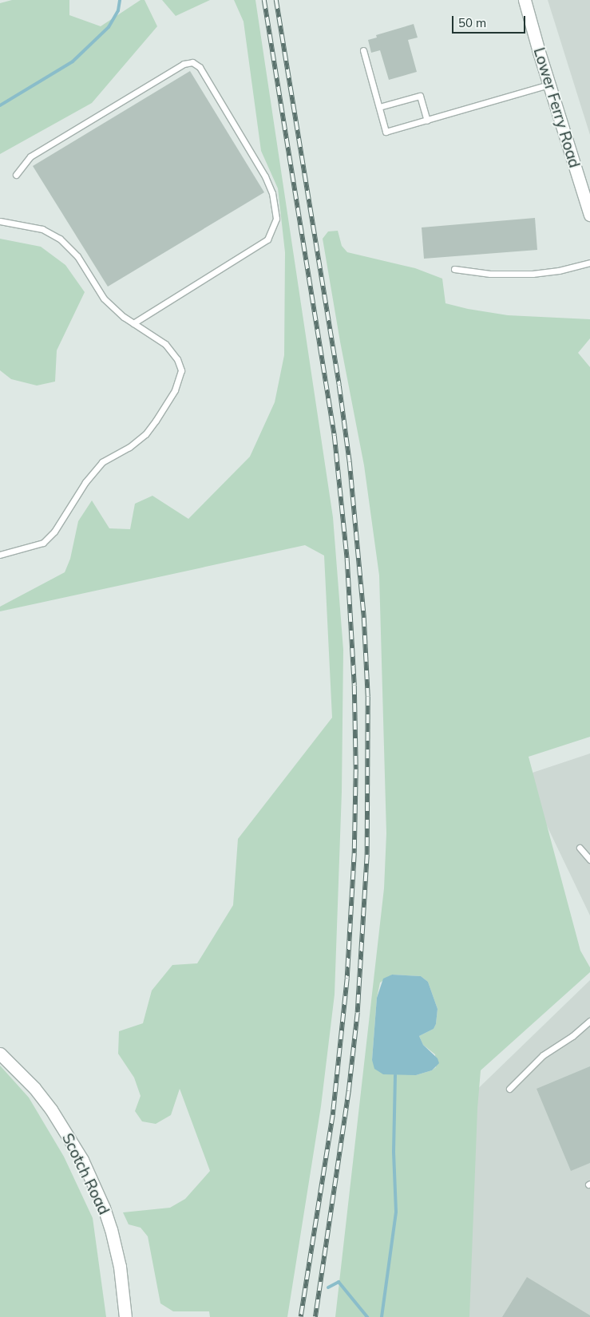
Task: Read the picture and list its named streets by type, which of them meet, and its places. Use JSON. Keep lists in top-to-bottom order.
{
  "streets": {
    "main road": ["Lower Ferry Road", "Scotch Road"]
  },
  "scale_bar": "50 m"
}
